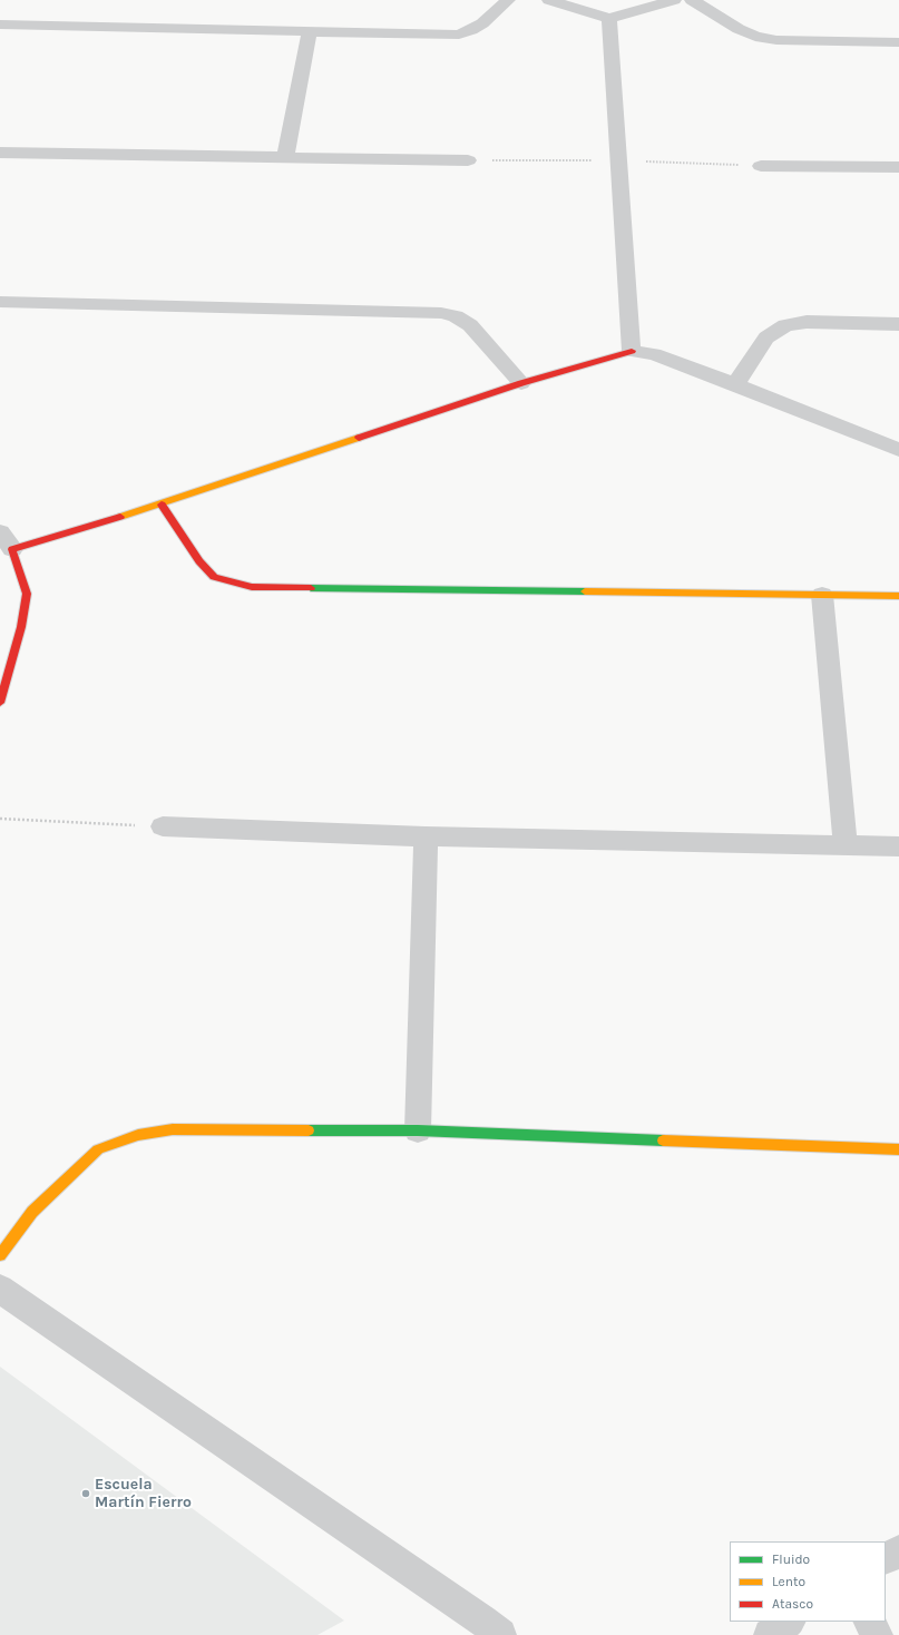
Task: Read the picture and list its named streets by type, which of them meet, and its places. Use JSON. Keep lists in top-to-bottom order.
{
  "places": ["Escuela Martín Fierro"],
  "legend": ["Fluido", "Lento", "Atasco"]
}
